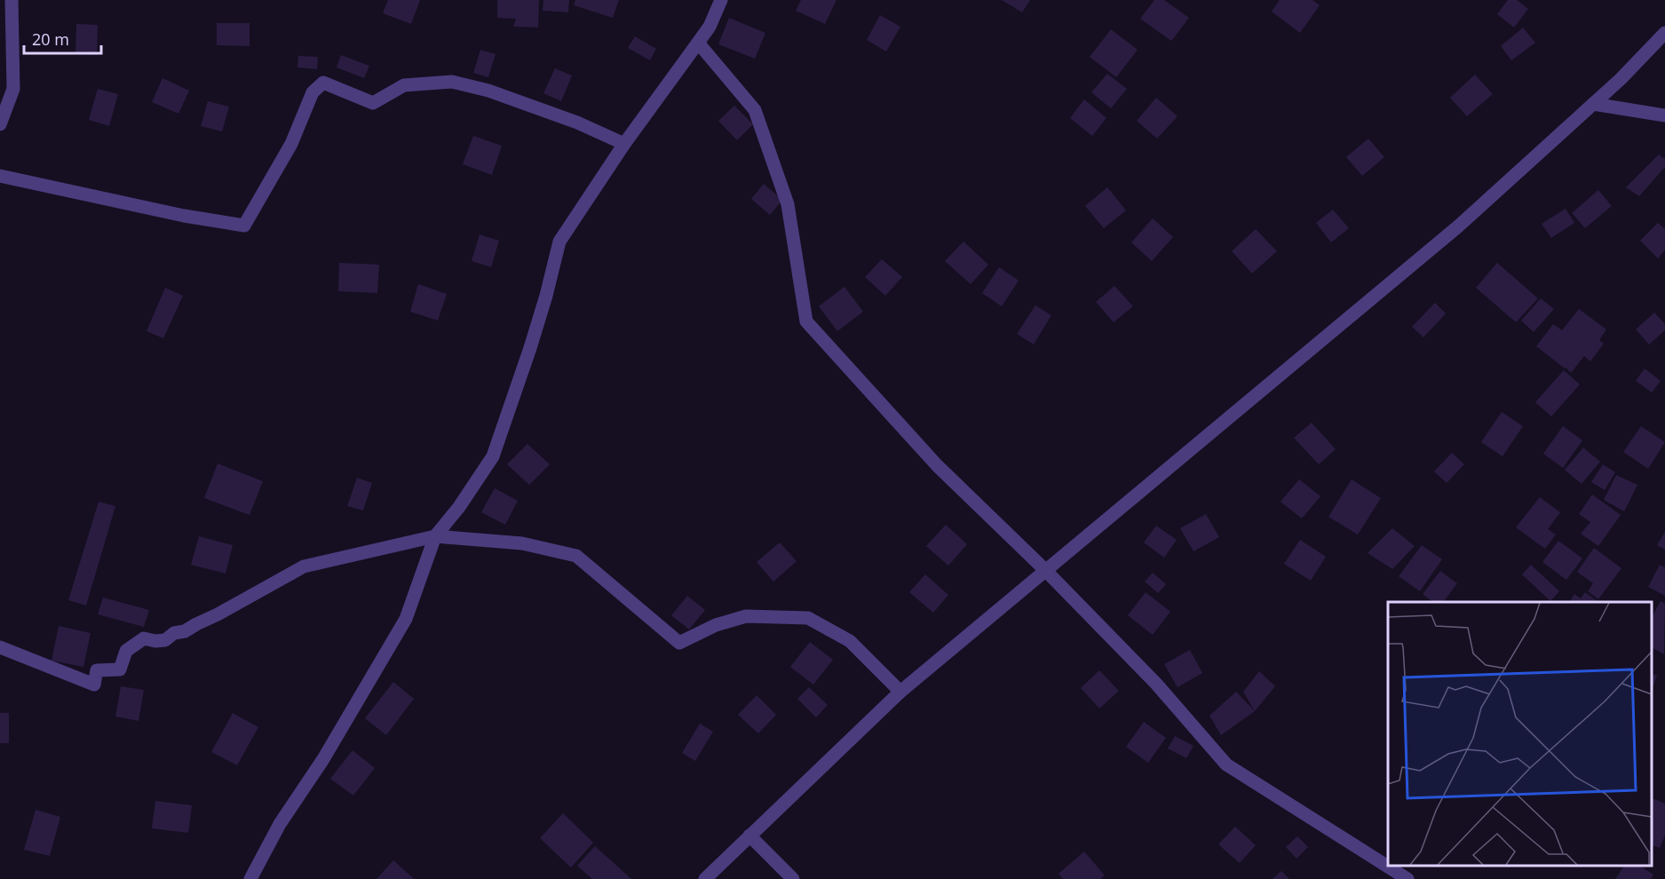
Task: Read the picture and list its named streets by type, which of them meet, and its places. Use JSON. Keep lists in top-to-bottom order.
{
  "scale_bar": "20 m"
}
